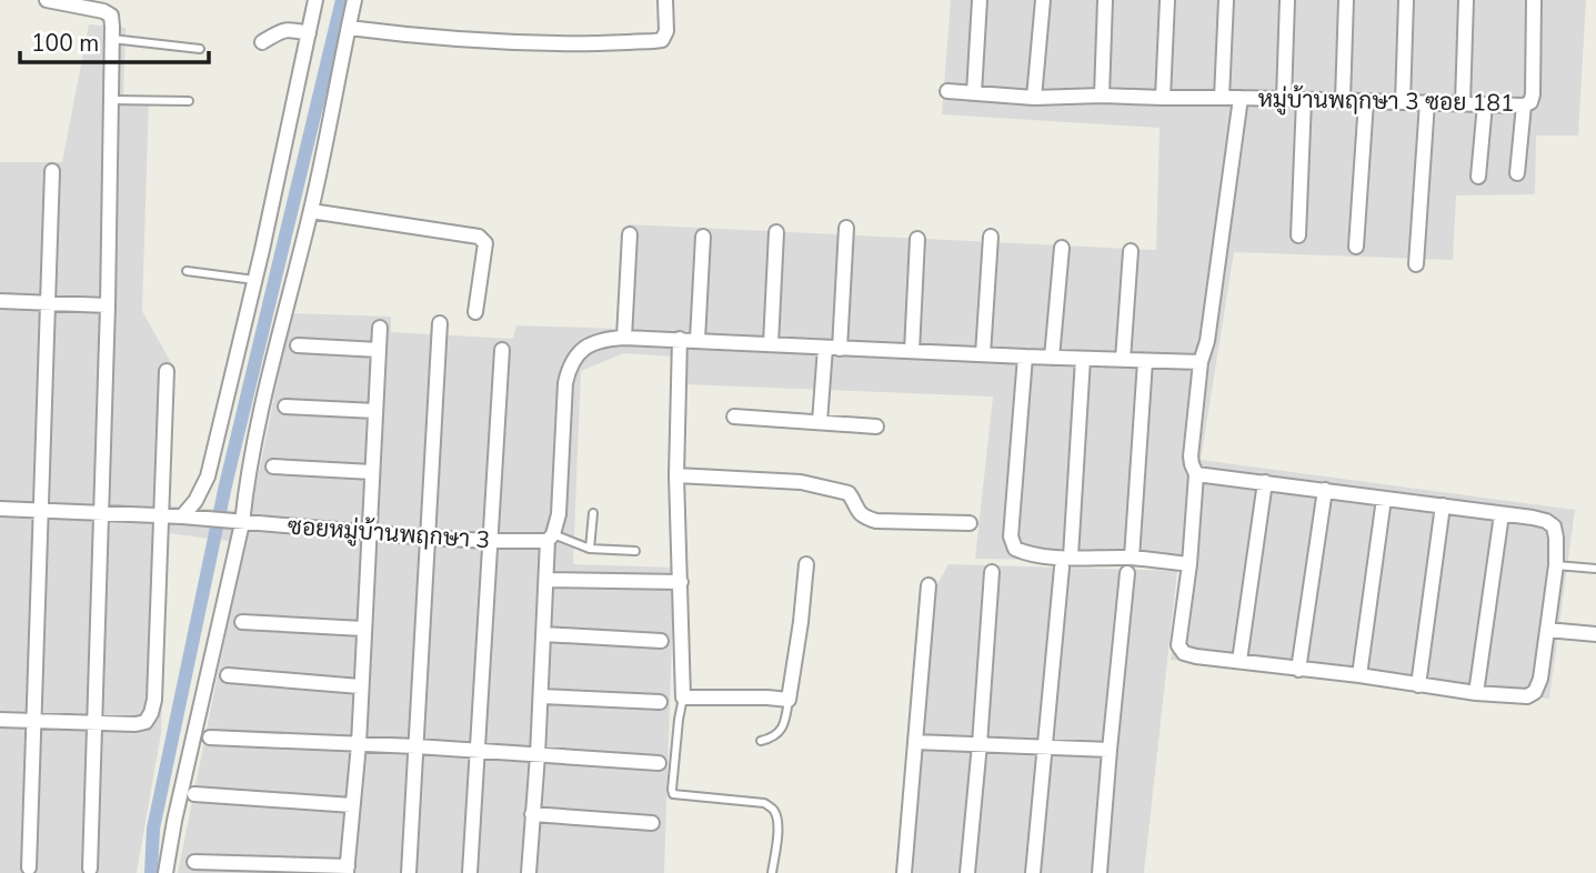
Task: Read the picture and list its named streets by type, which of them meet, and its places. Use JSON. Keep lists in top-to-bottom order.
{
  "streets": {
    "street": ["หมู่บ้านพฤกษา 3 ซอย 181", "ซอยหมู่บ้านพฤกษา 3"]
  },
  "scale_bar": "100 m"
}
